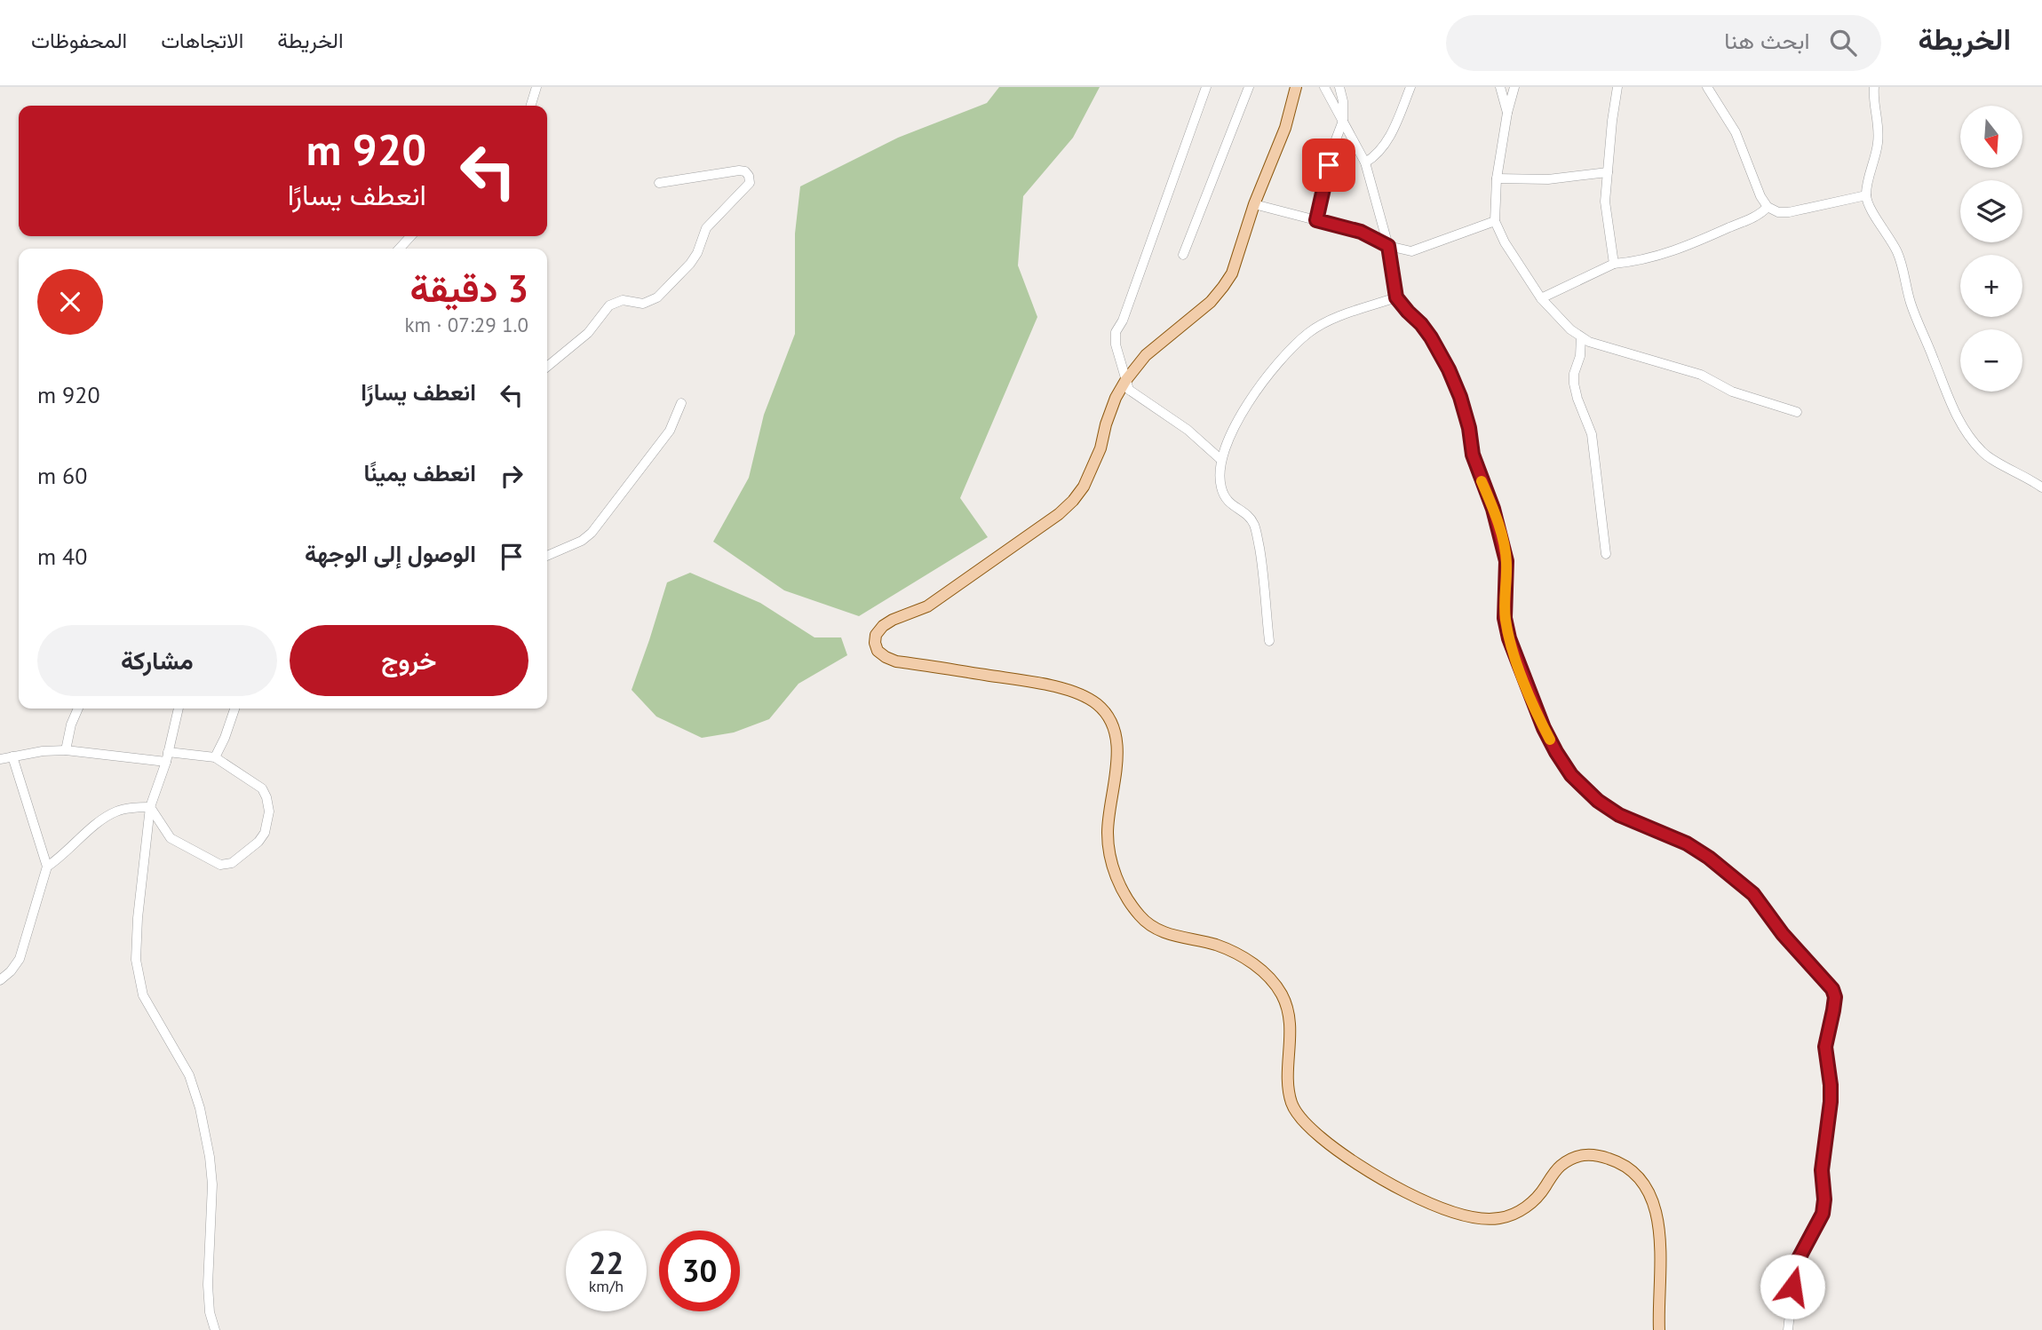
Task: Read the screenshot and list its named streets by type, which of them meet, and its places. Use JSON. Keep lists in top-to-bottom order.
{
  "north": "bottom",
  "page": {
    "header": "الخريطة",
    "search": "ابحث هنا",
    "nav": ["الخريطة", "الاتجاهات", "المحفوظات"],
    "map_buttons": ["+", "−"],
    "turn": ["920 m", "انعطف يسارًا"],
    "heading": ["3 دقيقة", "1.0 km · 07:29"],
    "list": [
      {
        "name": "انعطف يسارًا",
        "value": "920 m"
      },
      {
        "name": "انعطف يمينًا",
        "value": "60 m"
      },
      {
        "name": "الوصول إلى الوجهة",
        "value": "40 m"
      }
    ],
    "buttons": ["خروج", "مشاركة"],
    "speed": "22 km/h",
    "limit": "30"
  }
}
